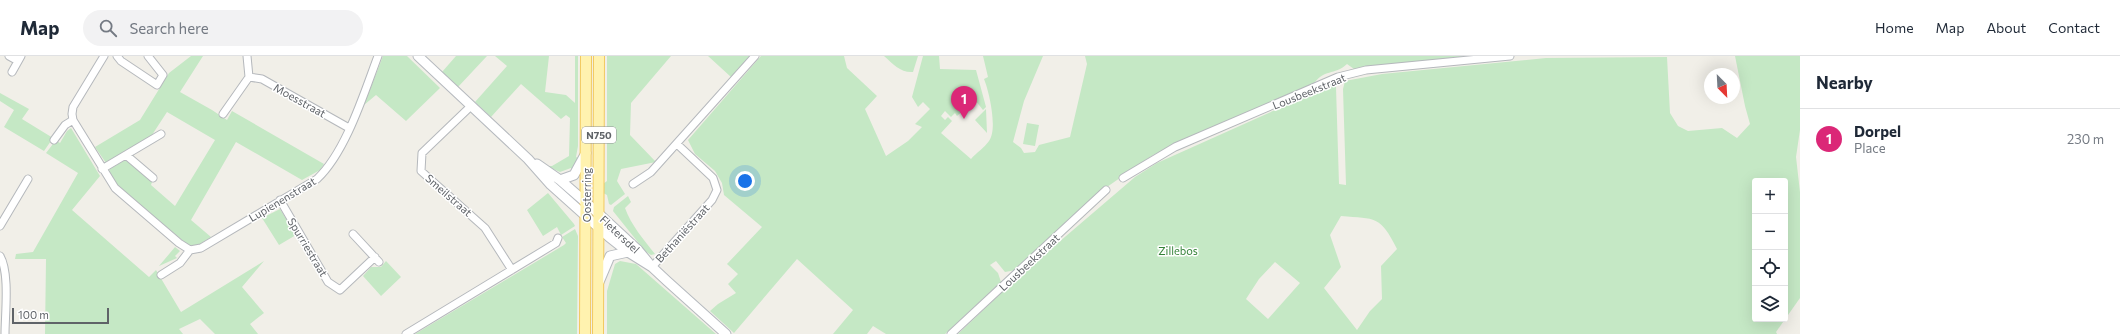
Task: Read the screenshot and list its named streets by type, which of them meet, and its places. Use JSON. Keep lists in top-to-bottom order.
{
  "streets": {
    "main road": ["N750", "Oosterring"],
    "street": [
      "Lousbeekstraat",
      "Moesstraat",
      "Smeilstraat",
      "Lupienenstraat",
      "Bethaniëstraat",
      "Fletersdel",
      "Spurriestraat"
    ]
  },
  "crossings": [
    ["Moesstraat", "Lupienenstraat"],
    ["Smeilstraat", "Fletersdel"],
    ["Oosterring", "Fletersdel"],
    ["Lupienenstraat", "Spurriestraat"],
    ["Bethaniëstraat", "Fletersdel"]
  ],
  "parks": ["Zillebos"],
  "scale_bar": "100 m",
  "north": "bottom right",
  "page": {
    "header": "Map",
    "search": "Search here",
    "nav": [
      "Home",
      "Map",
      "About",
      "Contact"
    ],
    "heading": "Nearby",
    "pins": "1",
    "list": [
      {
        "mark": "1",
        "name": "Dorpel",
        "note": "Place",
        "value": "230 m"
      }
    ],
    "map_buttons": ["+", "−"],
    "scale": "100 m"
  }
}
